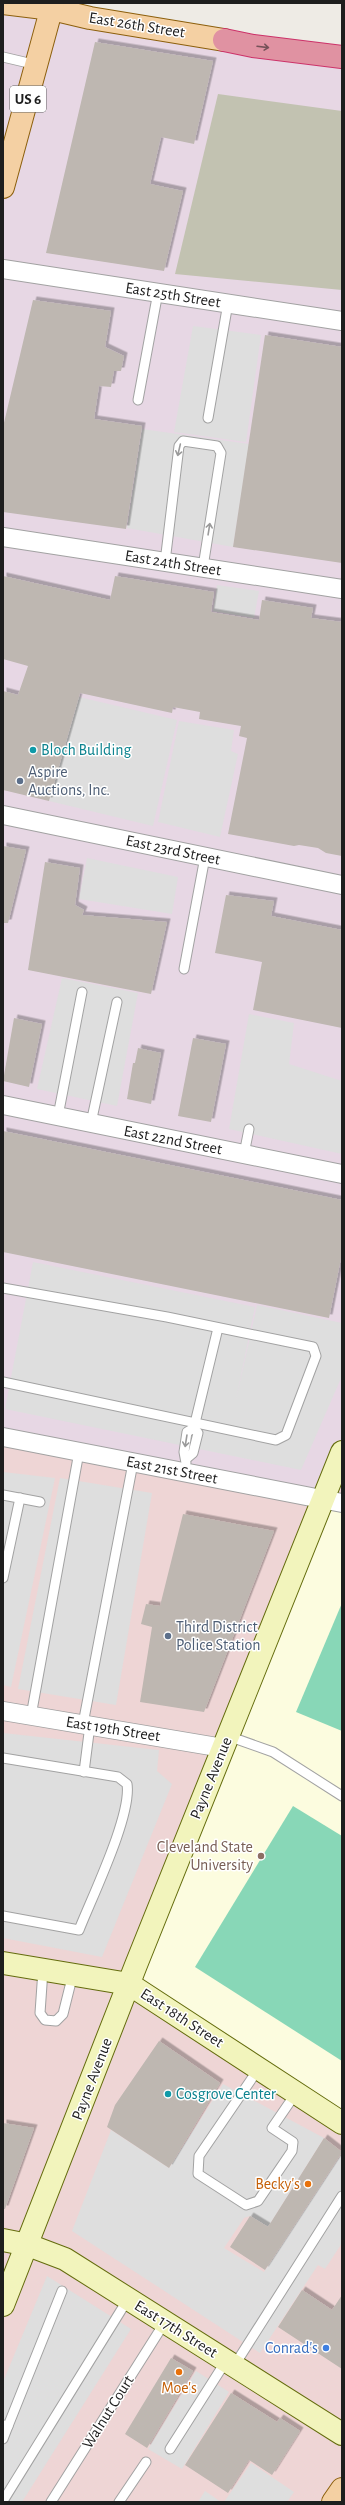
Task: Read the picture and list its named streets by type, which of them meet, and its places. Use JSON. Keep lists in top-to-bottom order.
{
  "streets": {
    "main road": ["East 26th Street", "US 6"],
    "street": [
      "East 25th Street",
      "East 24th Street",
      "East 23rd Street",
      "East 22nd Street",
      "East 21st Street",
      "East 19th Street",
      "Payne Avenue",
      "East 18th Street",
      "East 17th Street"
    ],
    "lane": ["Walnut Court"]
  },
  "crossings": [
    ["East 26th Street", "US 6"],
    ["East 21st Street", "Payne Avenue"],
    ["East 19th Street", "Payne Avenue"],
    ["Payne Avenue", "East 18th Street"],
    ["Payne Avenue", "East 17th Street"],
    ["East 17th Street", "Walnut Court"]
  ],
  "places": [
    "Bloch Building",
    "Aspire Auctions, Inc.",
    "Third District Police Station",
    "Cleveland State University",
    "Cosgrove Center",
    "Becky's",
    "Conrad's",
    "Moe's"
  ]
}
